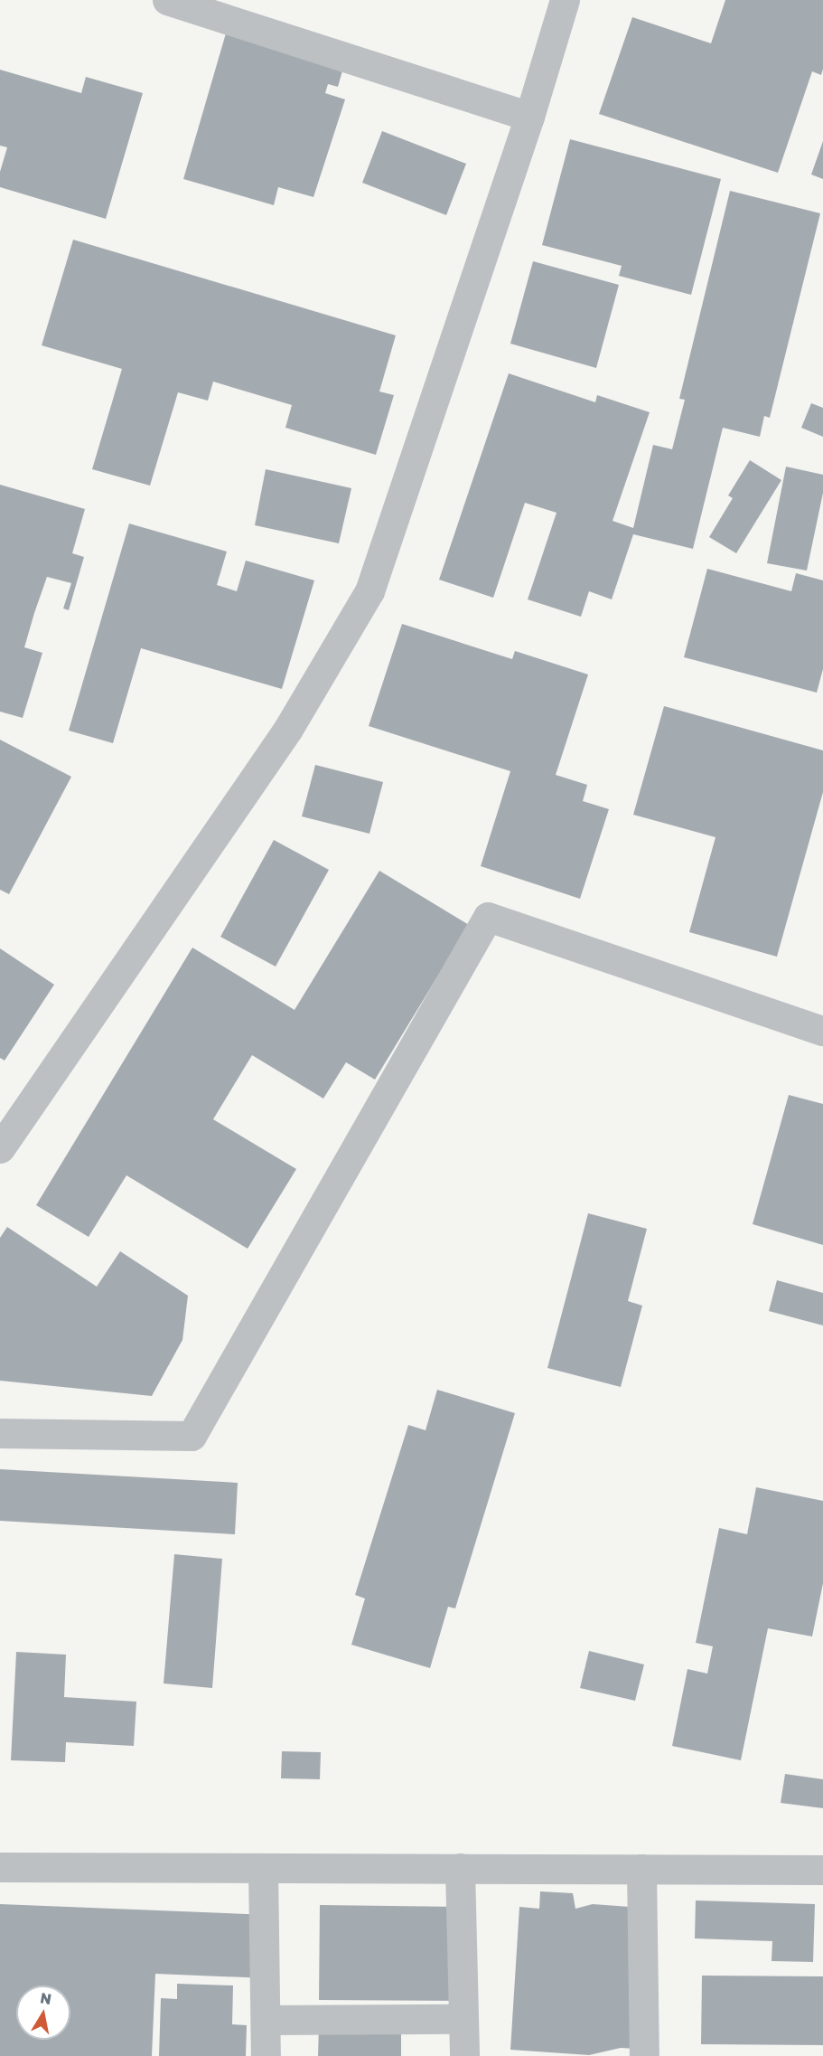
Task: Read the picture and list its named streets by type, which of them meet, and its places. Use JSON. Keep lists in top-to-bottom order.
{
  "north": "top"
}
